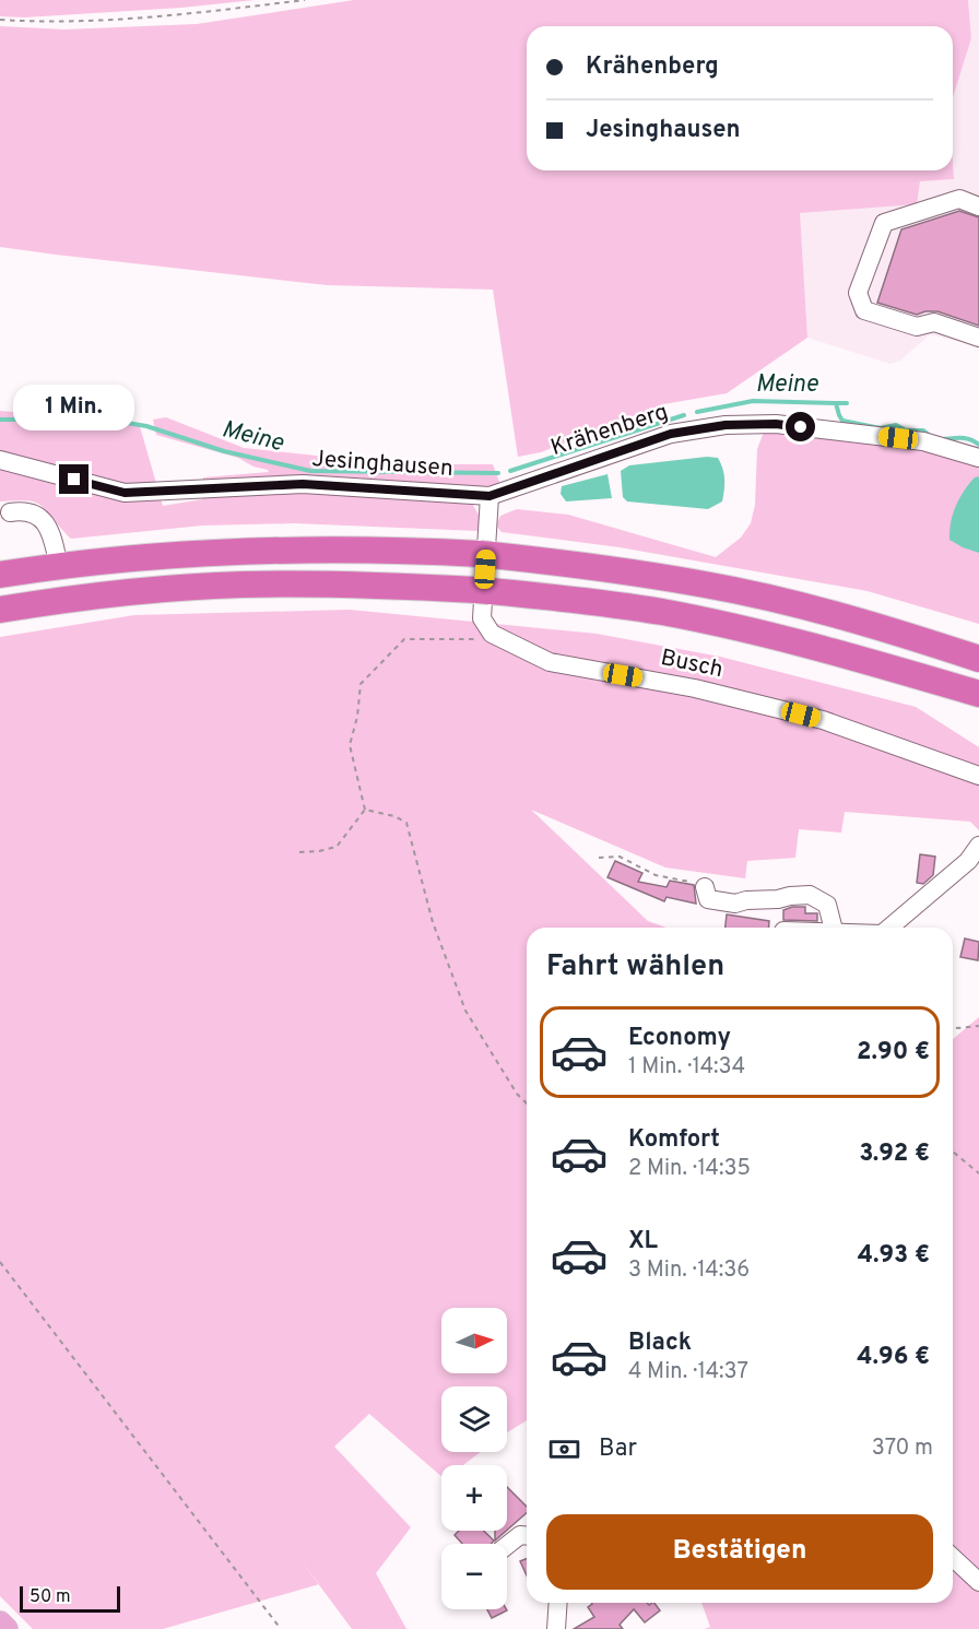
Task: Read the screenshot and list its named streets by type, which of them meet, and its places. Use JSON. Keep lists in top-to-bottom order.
{
  "streets": {
    "street": ["Krähenberg", "Jesinghausen", "Busch"]
  },
  "crossings": [
    ["Krähenberg", "Jesinghausen"],
    ["Krähenberg", "Busch"],
    ["Jesinghausen", "Busch"]
  ],
  "water": ["Meine"],
  "scale_bar": "50 m",
  "north": "right",
  "page": {
    "banner": ["Krähenberg", "Jesinghausen"],
    "bubble": "1 Min.",
    "heading": "Fahrt wählen",
    "list": [
      {
        "name": "Economy",
        "note": "1 Min. · 14:34",
        "value": "2.90 €"
      },
      {
        "name": "Komfort",
        "note": "2 Min. · 14:35",
        "value": "3.92 €"
      },
      {
        "name": "XL",
        "note": "3 Min. · 14:36",
        "value": "4.93 €"
      },
      {
        "name": "Black",
        "note": "4 Min. · 14:37",
        "value": "4.96 €"
      }
    ],
    "map_buttons": ["+", "−"],
    "pay": ["Bar", "370 m"],
    "buttons": "Bestätigen",
    "scale": "50 m"
  }
}
